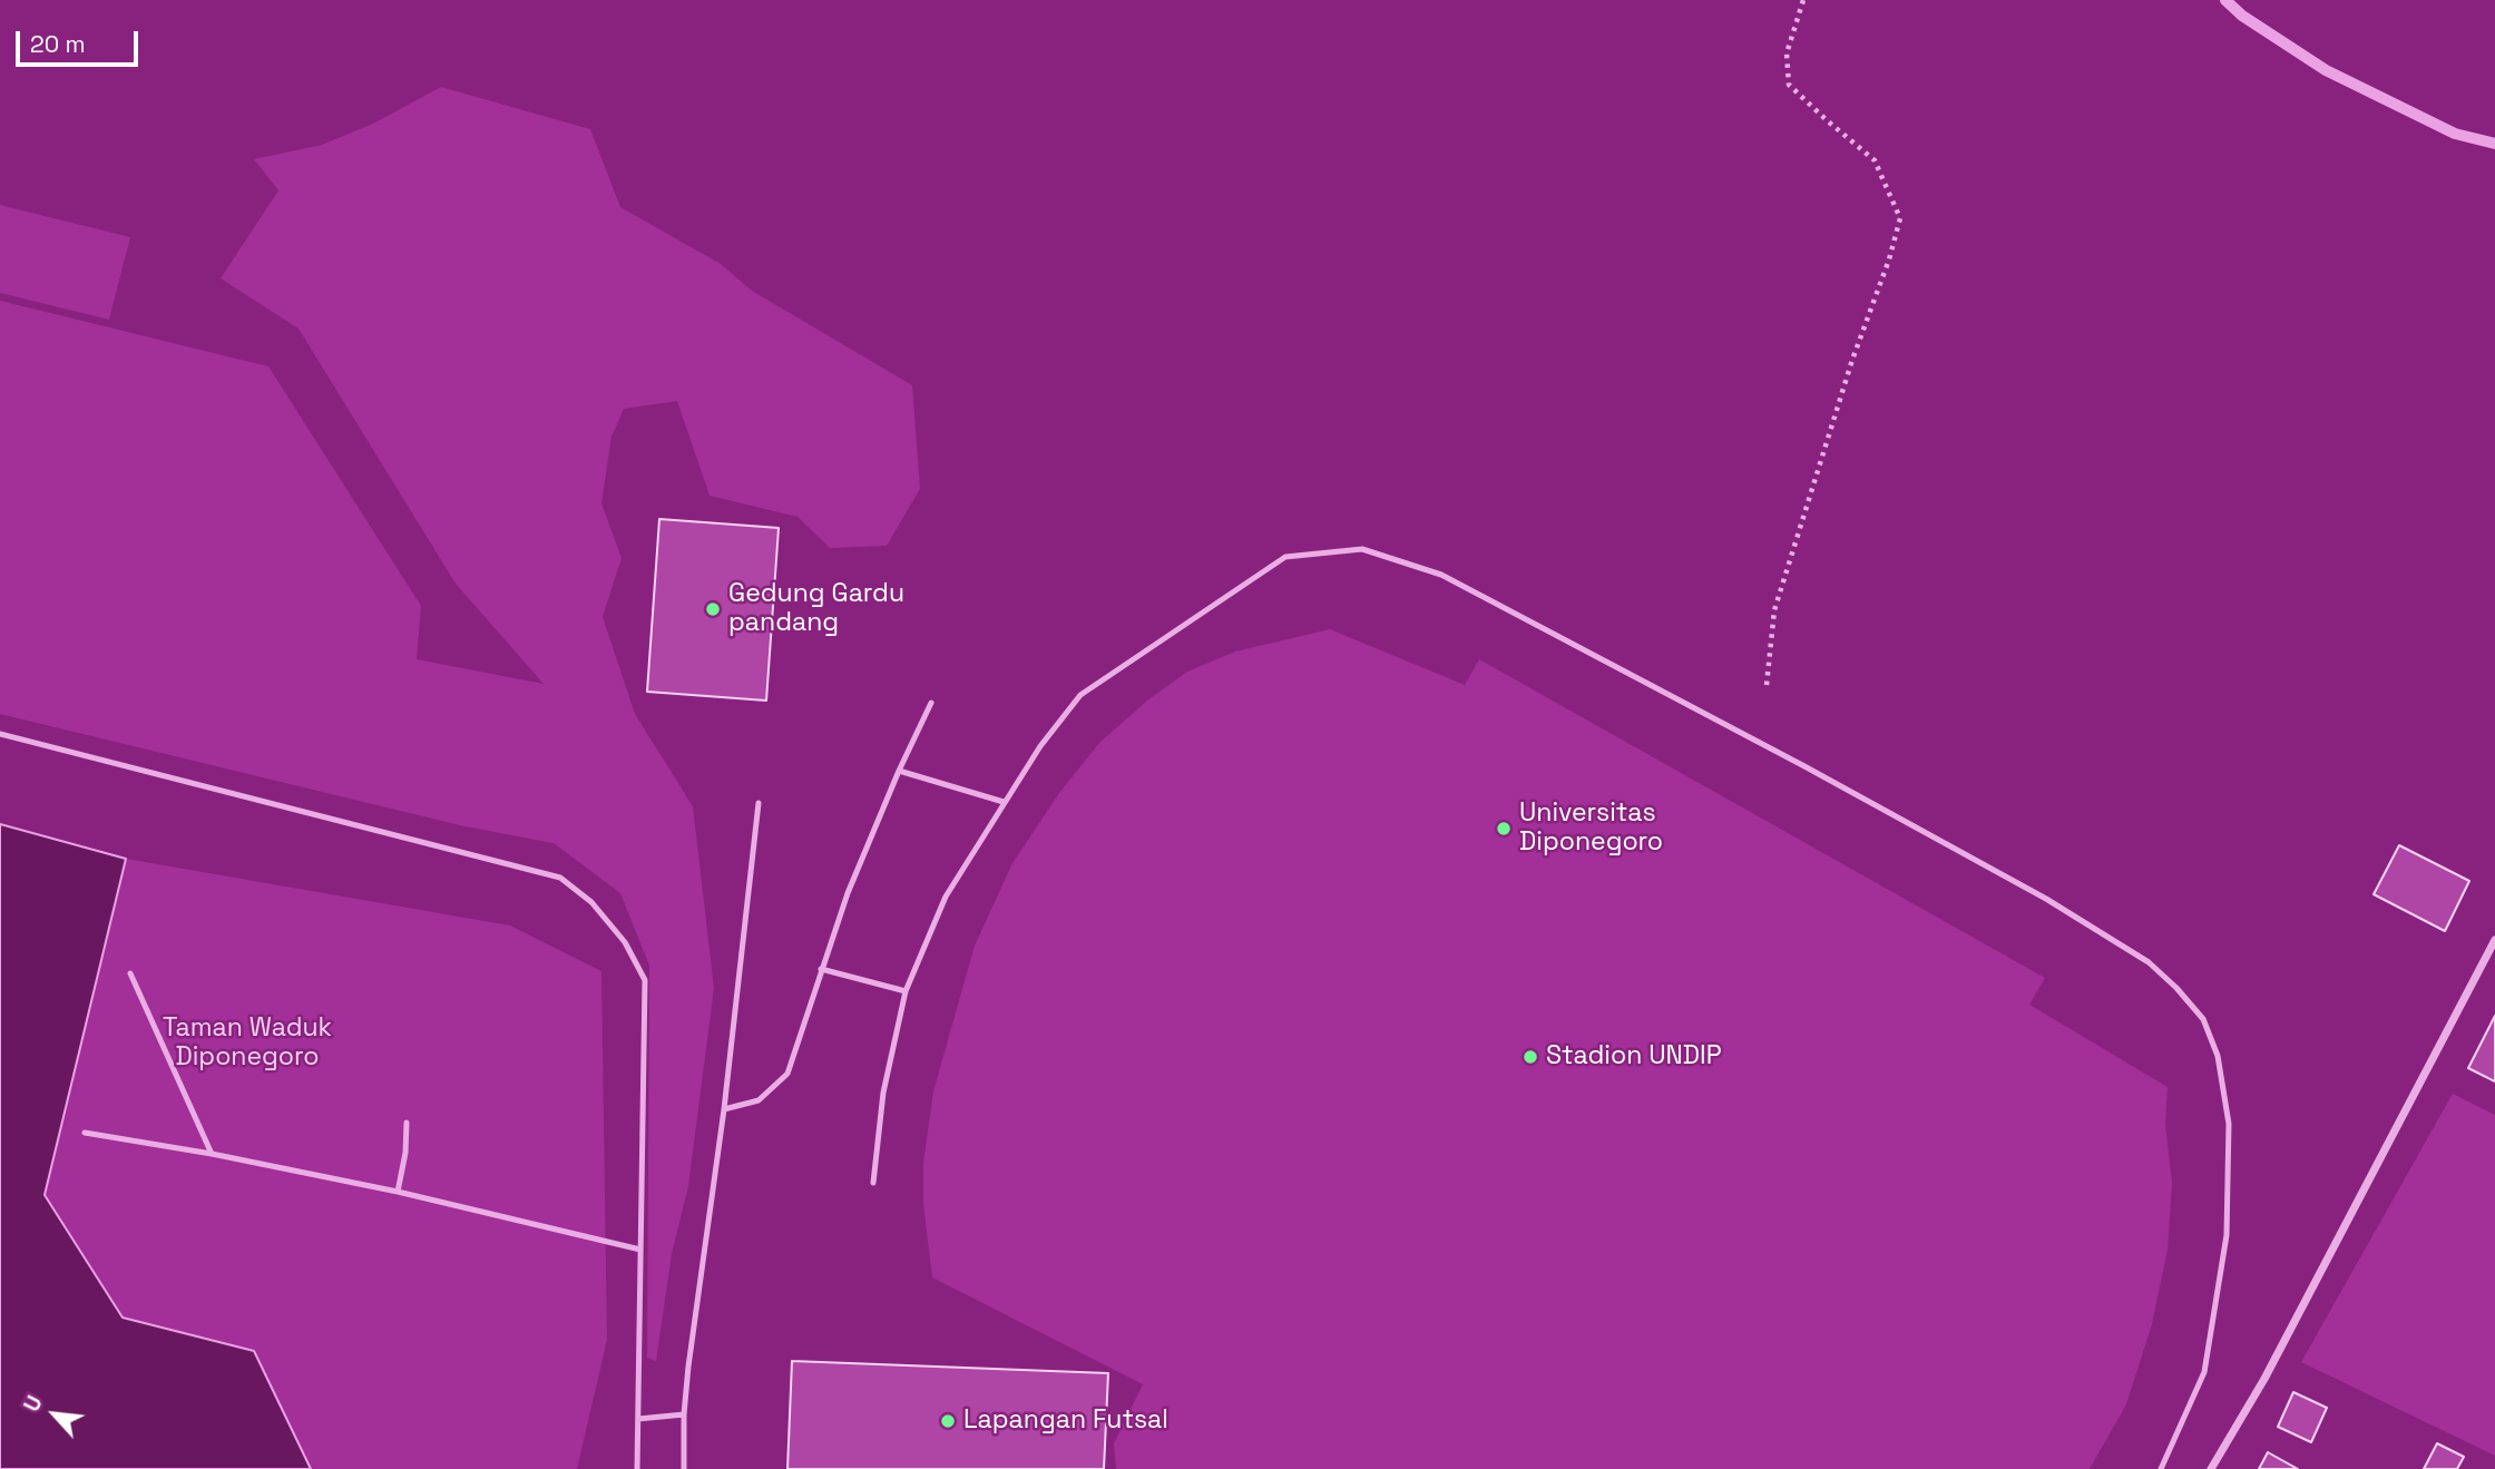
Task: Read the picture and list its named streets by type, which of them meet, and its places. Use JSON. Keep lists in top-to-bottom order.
{
  "parks": ["Taman Waduk Diponegoro"],
  "places": [
    "Gedung Gardu pandang",
    "Universitas Diponegoro",
    "Stadion UNDIP",
    "Lapangan Futsal"
  ],
  "scale_bar": "20 m",
  "north": "top left"
}
